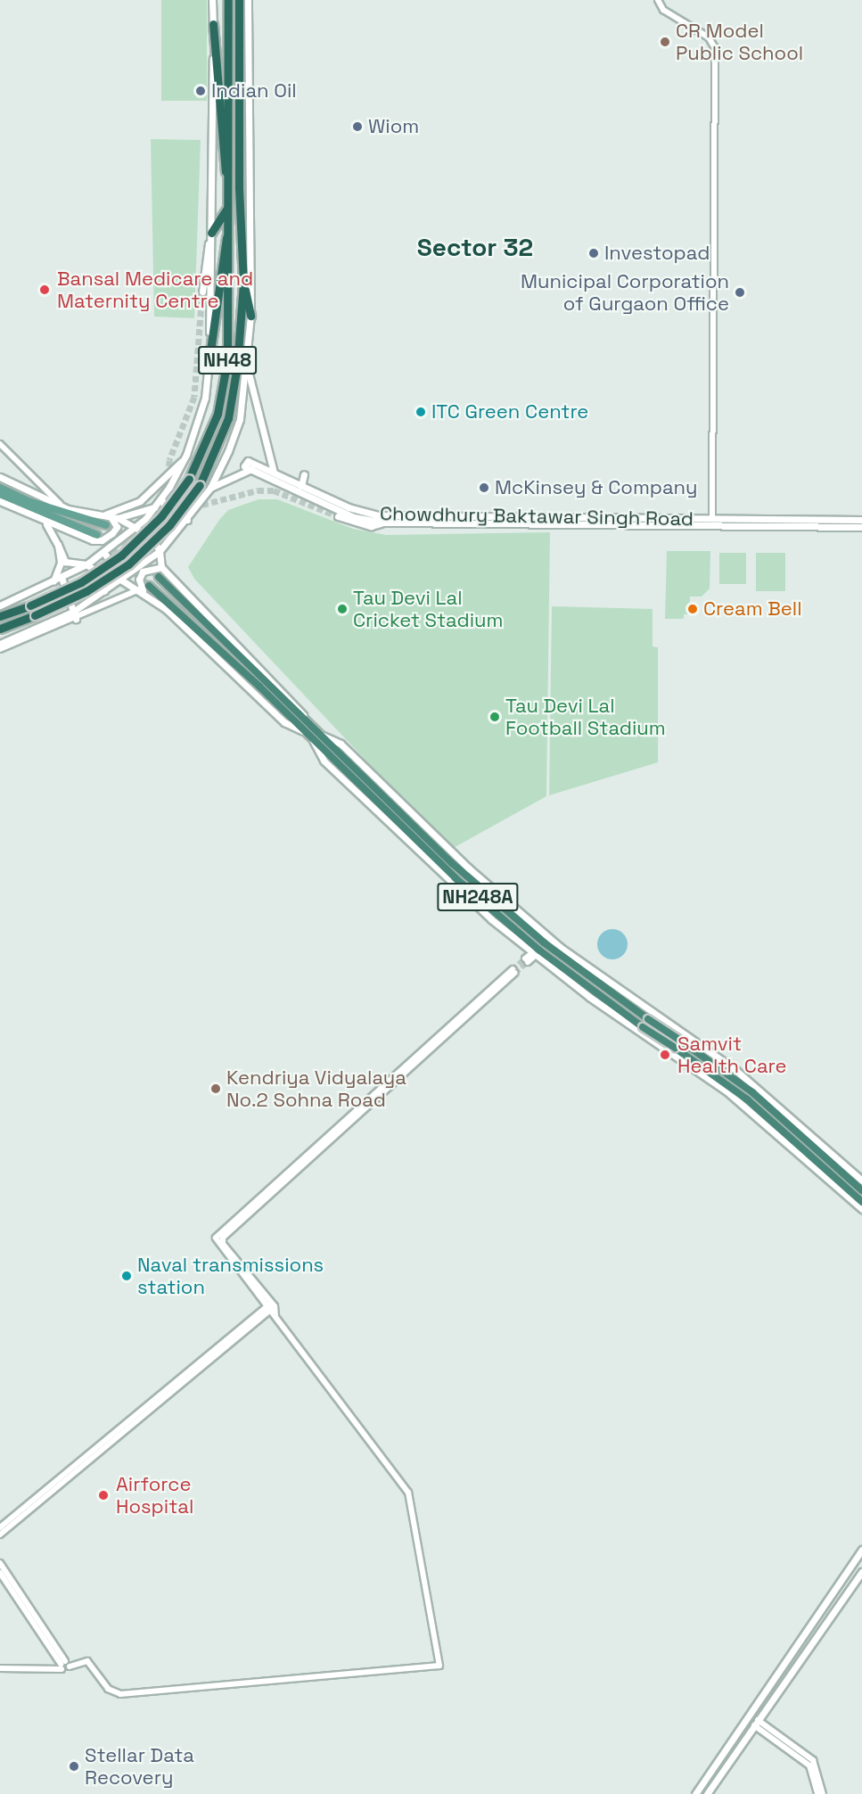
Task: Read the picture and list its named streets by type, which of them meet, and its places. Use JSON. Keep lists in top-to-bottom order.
{
  "streets": {
    "highway": ["NH48", "NH248A"],
    "main road": ["Chowdhury Baktawar Singh Road"]
  },
  "districts": ["Sector 32"],
  "places": [
    "CR Model Public School",
    "Indian Oil",
    "Wiom",
    "Investopad",
    "Bansal Medicare and Maternity Centre",
    "Municipal Corporation of Gurgaon Office",
    "ITC Green Centre",
    "McKinsey & Company",
    "Tau Devi Lal Cricket Stadium",
    "Cream Bell",
    "Tau Devi Lal Football Stadium",
    "Samvit Health Care",
    "Kendriya Vidyalaya No.2 Sohna Road",
    "Naval transmissions station",
    "Airforce Hospital",
    "Stellar Data Recovery"
  ]
}
